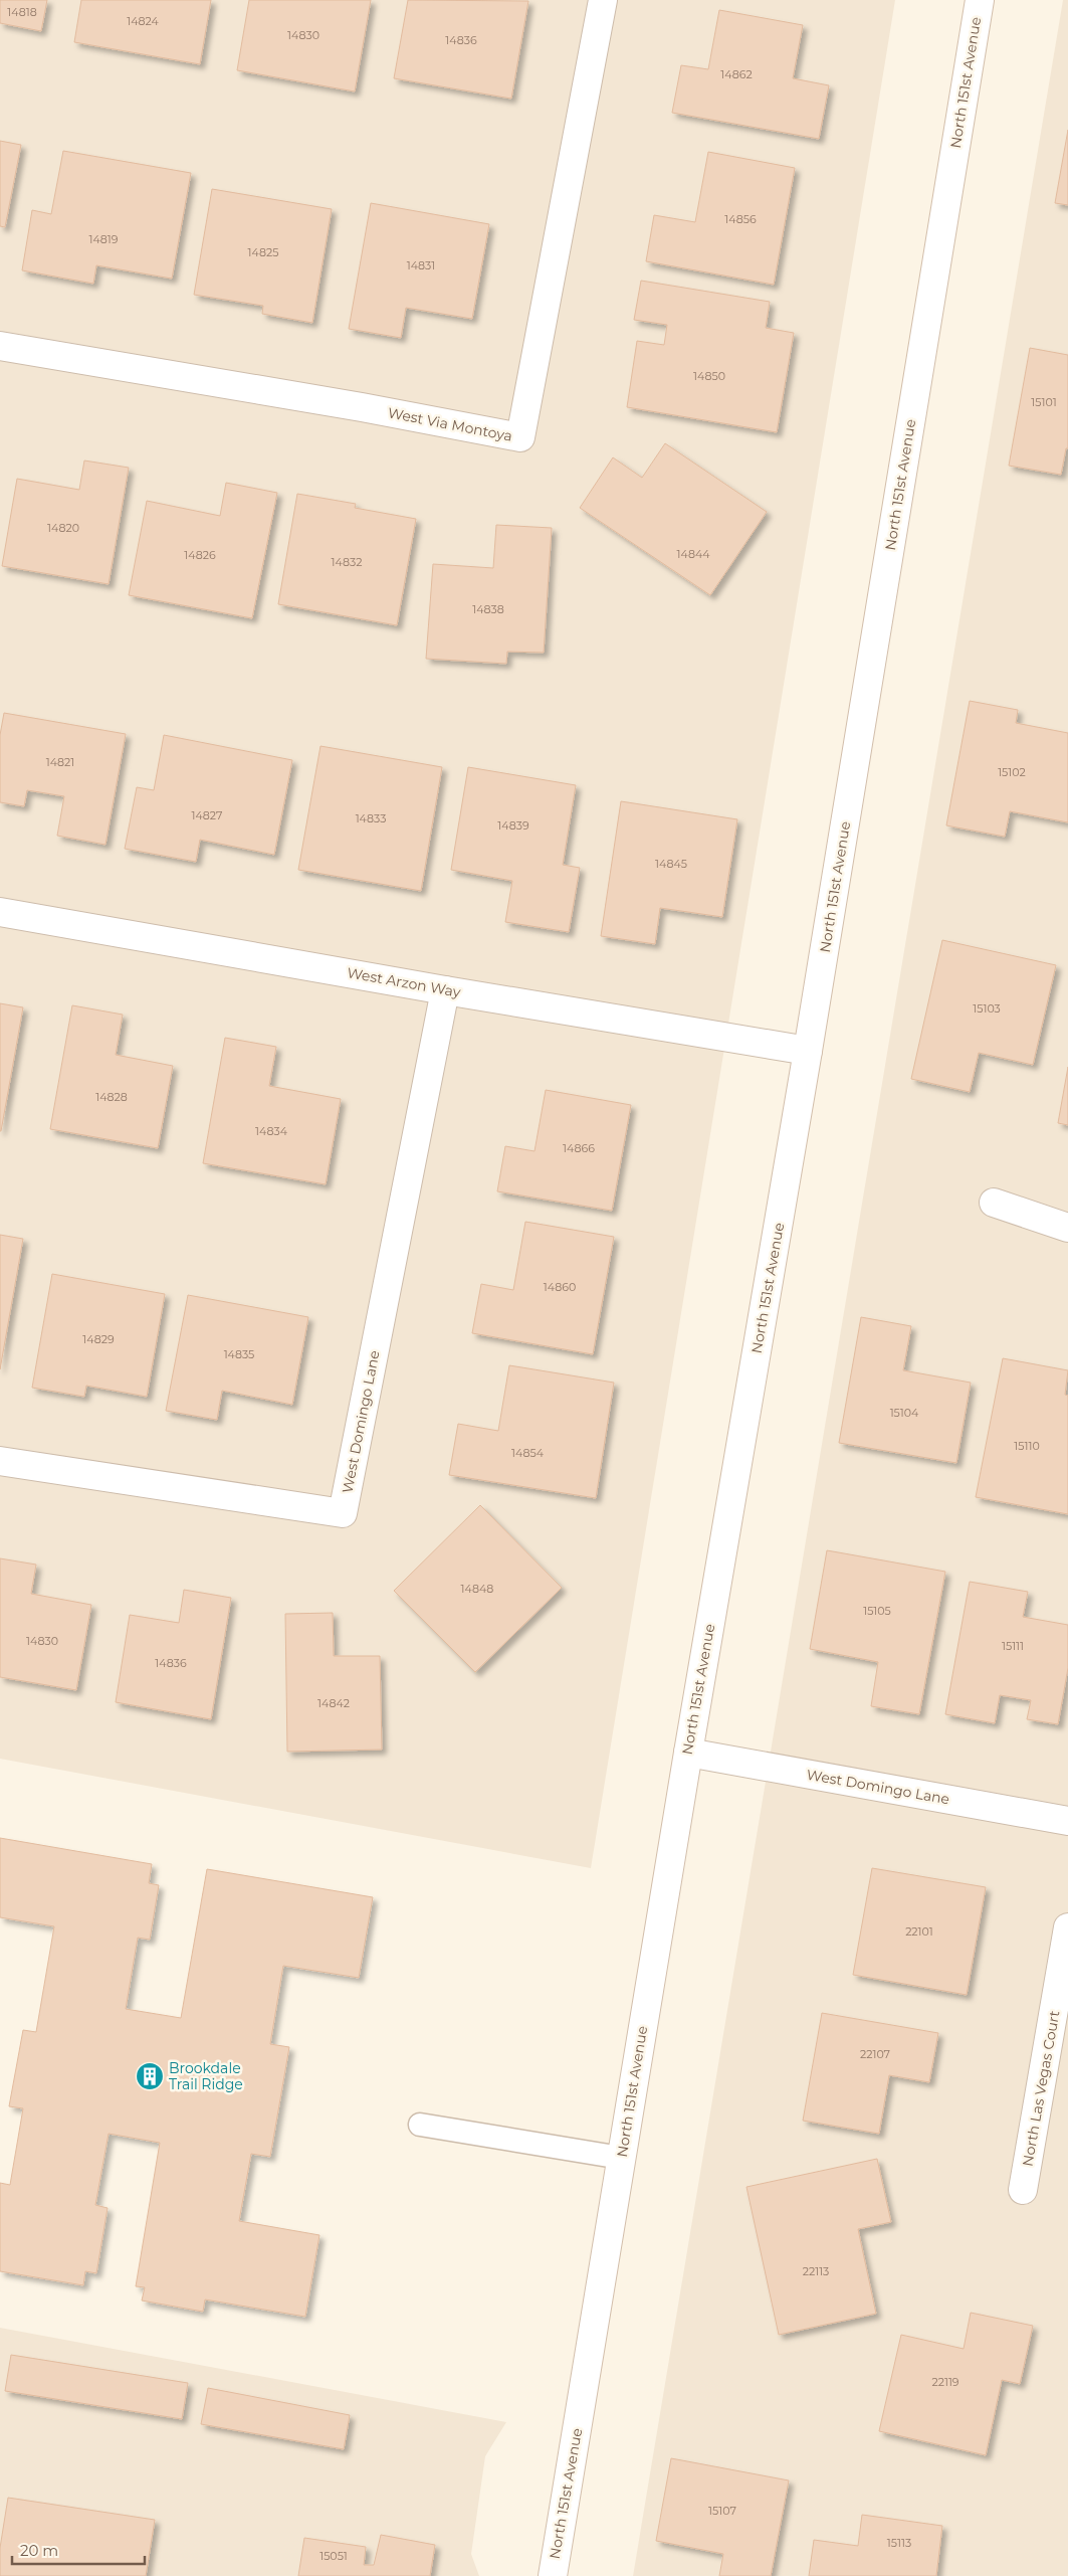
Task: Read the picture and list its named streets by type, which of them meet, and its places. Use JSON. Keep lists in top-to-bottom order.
{
  "streets": {
    "street": [
      "North 151st Avenue",
      "West Via Montoya",
      "West Arzon Way",
      "West Domingo Lane",
      "North Las Vegas Court"
    ]
  },
  "crossings": [
    ["North 151st Avenue", "West Arzon Way"],
    ["North 151st Avenue", "West Domingo Lane"],
    ["West Arzon Way", "West Domingo Lane"]
  ],
  "places": {
    "building": ["Brookdale Trail Ridge"]
  },
  "house_numbers": [
    "14818",
    "14824",
    "14830",
    "14836",
    "14862",
    "14856",
    "14819",
    "14825",
    "14831",
    "14850",
    "15101",
    "14820",
    "14844",
    "14826",
    "14832",
    "14838",
    "14821",
    "15102",
    "14827",
    "14833",
    "14839",
    "14845",
    "15103",
    "14828",
    "14834",
    "14866",
    "14860",
    "14829",
    "14835",
    "15104",
    "15110",
    "14854",
    "14848",
    "15105",
    "14830",
    "15111",
    "14836",
    "14842",
    "22101",
    "22107",
    "22113",
    "22119",
    "15107",
    "15113",
    "15051"
  ],
  "scale_bar": "20 m"
}
